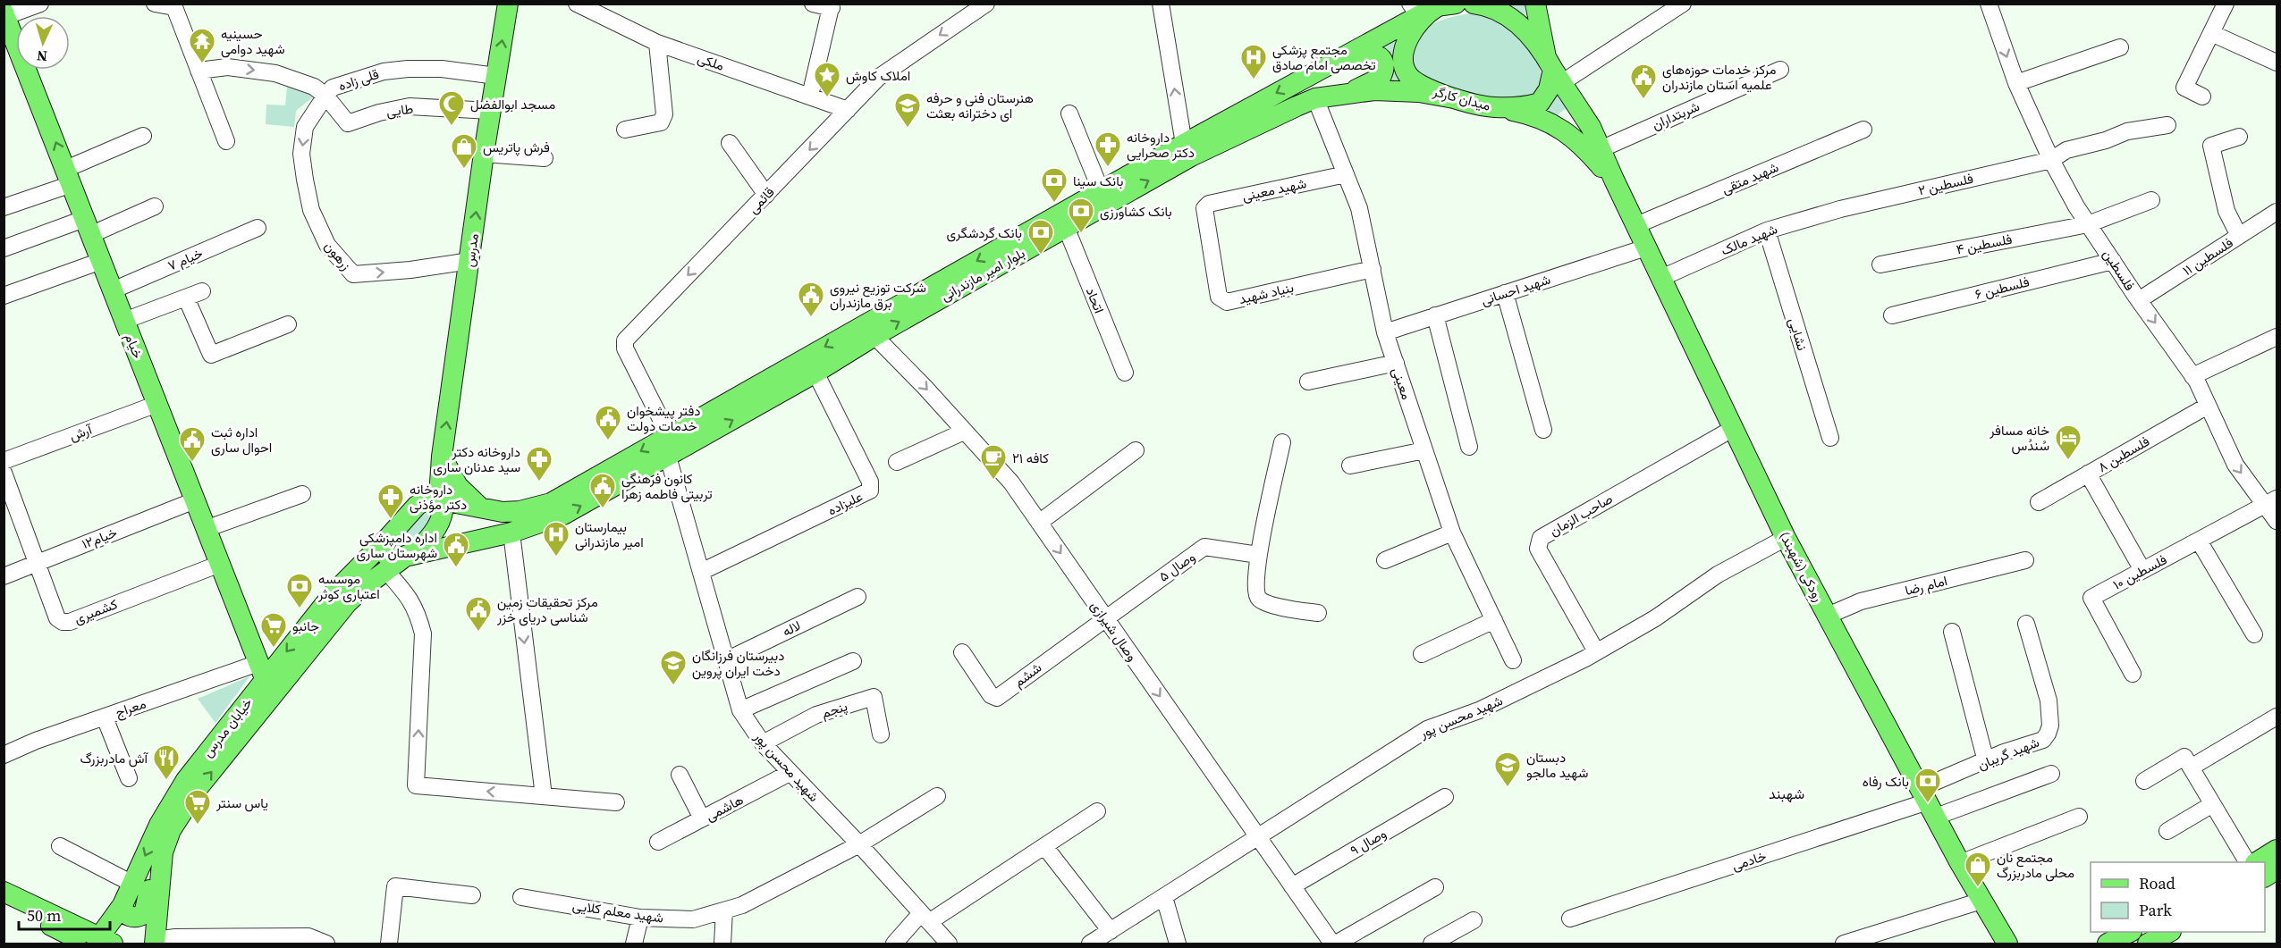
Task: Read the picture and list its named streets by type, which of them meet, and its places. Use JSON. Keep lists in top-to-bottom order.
{
  "streets": {
    "main road": [
      "میدان کارگر",
      "مدرس",
      "بلوار امیر مازندرانی",
      "خیام",
      "رودکی (شهبند)",
      "خیابان مدرس"
    ],
    "street": [
      "ملکی",
      "قلی زاده",
      "طایی",
      "شربتداران",
      "شهید متقی",
      "فلسطین ۲",
      "شهید معینی",
      "قائمی",
      "شهید مالک",
      "فلسطین ۴",
      "زرهون",
      "فلسطین ۱۱",
      "خیام ۷",
      "فلسطین",
      "فلسطین ۶",
      "شهید احسانی",
      "بنیاد شهید",
      "اتحاد",
      "نشایی",
      "معینی",
      "آرش",
      "فلسطین ۸",
      "علیزاده",
      "صاحب الزمان",
      "خیام۱۲",
      "وصال ۵",
      "فلسطین ۱۰",
      "امام رضا",
      "کشمیری",
      "لاله",
      "وصال شیرازی",
      "ششم",
      "معراج",
      "پنجم",
      "شهید محسن پور",
      "شهید گریبان",
      "هاشمی",
      "وصال ۹",
      "خادمی",
      "شهید معلم کلایی"
    ]
  },
  "crossings": [
    ["ملکی", "قائمی"],
    ["قلی زاده", "طایی"],
    ["قلی زاده", "مدرس"],
    ["قلی زاده", "زرهون"],
    ["میدان کارگر", "بلوار امیر مازندرانی"],
    ["میدان کارگر", "رودکی (شهبند)"],
    ["طایی", "مدرس"],
    ["طایی", "زرهون"],
    ["شربتداران", "رودکی (شهبند)"],
    ["شهید متقی", "رودکی (شهبند)"],
    ["فلسطین ۲", "شهید مالک"],
    ["فلسطین ۲", "فلسطین"],
    ["شهید معینی", "بنیاد شهید"],
    ["شهید معینی", "معینی"],
    ["قائمی", "بلوار امیر مازندرانی"],
    ["شهید مالک", "نشایی"],
    ["شهید مالک", "رودکی (شهبند)"],
    ["فلسطین ۴", "فلسطین"],
    ["مدرس", "زرهون"],
    ["مدرس", "بلوار امیر مازندرانی"],
    ["مدرس", "خیابان مدرس"],
    ["فلسطین ۱۱", "فلسطین"],
    ["خیام ۷", "خیام"],
    ["فلسطین", "فلسطین ۶"],
    ["فلسطین", "فلسطین ۸"],
    ["فلسطین", "فلسطین ۱۰"],
    ["بلوار امیر مازندرانی", "اتحاد"],
    ["بلوار امیر مازندرانی", "معینی"],
    ["بلوار امیر مازندرانی", "علیزاده"],
    ["بلوار امیر مازندرانی", "وصال شیرازی"],
    ["بلوار امیر مازندرانی", "شهید محسن پور"],
    ["بلوار امیر مازندرانی", "خیابان مدرس"],
    ["شهید احسانی", "معینی"],
    ["شهید احسانی", "رودکی (شهبند)"],
    ["بنیاد شهید", "معینی"],
    ["خیام", "آرش"],
    ["خیام", "خیام۱۲"],
    ["خیام", "کشمیری"],
    ["خیام", "معراج"],
    ["خیام", "خیابان مدرس"],
    ["علیزاده", "شهید محسن پور"],
    ["صاحب الزمان", "رودکی (شهبند)"],
    ["صاحب الزمان", "شهید محسن پور"],
    ["خیام۱۲", "کشمیری"],
    ["وصال ۵", "وصال شیرازی"],
    ["وصال ۵", "ششم"],
    ["رودکی (شهبند)", "امام رضا"],
    ["رودکی (شهبند)", "شهید محسن پور"],
    ["رودکی (شهبند)", "شهید گریبان"],
    ["رودکی (شهبند)", "خادمی"],
    ["لاله", "شهید محسن پور"],
    ["وصال شیرازی", "ششم"],
    ["وصال شیرازی", "شهید محسن پور"],
    ["وصال شیرازی", "وصال ۹"],
    ["معراج", "خیابان مدرس"],
    ["پنجم", "شهید محسن پور"],
    ["شهید محسن پور", "هاشمی"],
    ["شهید محسن پور", "شهید معلم کلایی"],
    ["شهید گریبان", "خادمی"]
  ],
  "one_way": [
    "قلی زاده",
    "قائمی",
    "مدرس",
    "وصال شیرازی"
  ],
  "districts": ["شهبند"],
  "places": {
    "temple": ["حسینیه شهید دوامی"],
    "hospital": ["مجتمع پزشکی تخصصی امام صادق", "بیمارستان امیر مازندرانی"],
    "place": ["املاک کاوش"],
    "public building": [
      "مرکز خدمات حوزه‌های علمیه استان مازندران",
      "شرکت توزیع نیروی برق مازندران",
      "دفتر پیشخوان خدمات دولت",
      "اداره ثبت احوال ساری",
      "کانون فرهنگی تربیتی فاطمه زهرا",
      "اداره دامپزشکی شهرستان ساری",
      "مرکز تحقیقات زمین شناسی دریای خزر"
    ],
    "mosque": ["مسجد ابوالفضل"],
    "school or university": ["هنرستان فنی و حرفه ای دخترانه بعثت", "دبیرستان فرزانگان دخت ایران پروین", "دبستان شهید مالجو"],
    "pharmacy": ["داروخانه دکتر صحرایی", "داروخانه دکتر سید عدنان ساری", "داروخانه دکتر مؤذنی"],
    "shop": ["فرش پاتریس", "مجتمع نان محلی مادربزرگ"],
    "bank": [
      "بانک سینا",
      "بانک کشاورزی",
      "بانک گردشگری",
      "موسسه اعتباری کوثر",
      "بانک رفاه"
    ],
    "hotel": ["خانه مسافر سُندُس"],
    "cafe": ["کافه ۲۱"],
    "supermarket": ["جانبو", "یاس سنتر"],
    "restaurant": ["آش مادربزرگ"]
  },
  "legend": ["Road", "Park"],
  "scale_bar": "50 m",
  "north": "bottom"
}
